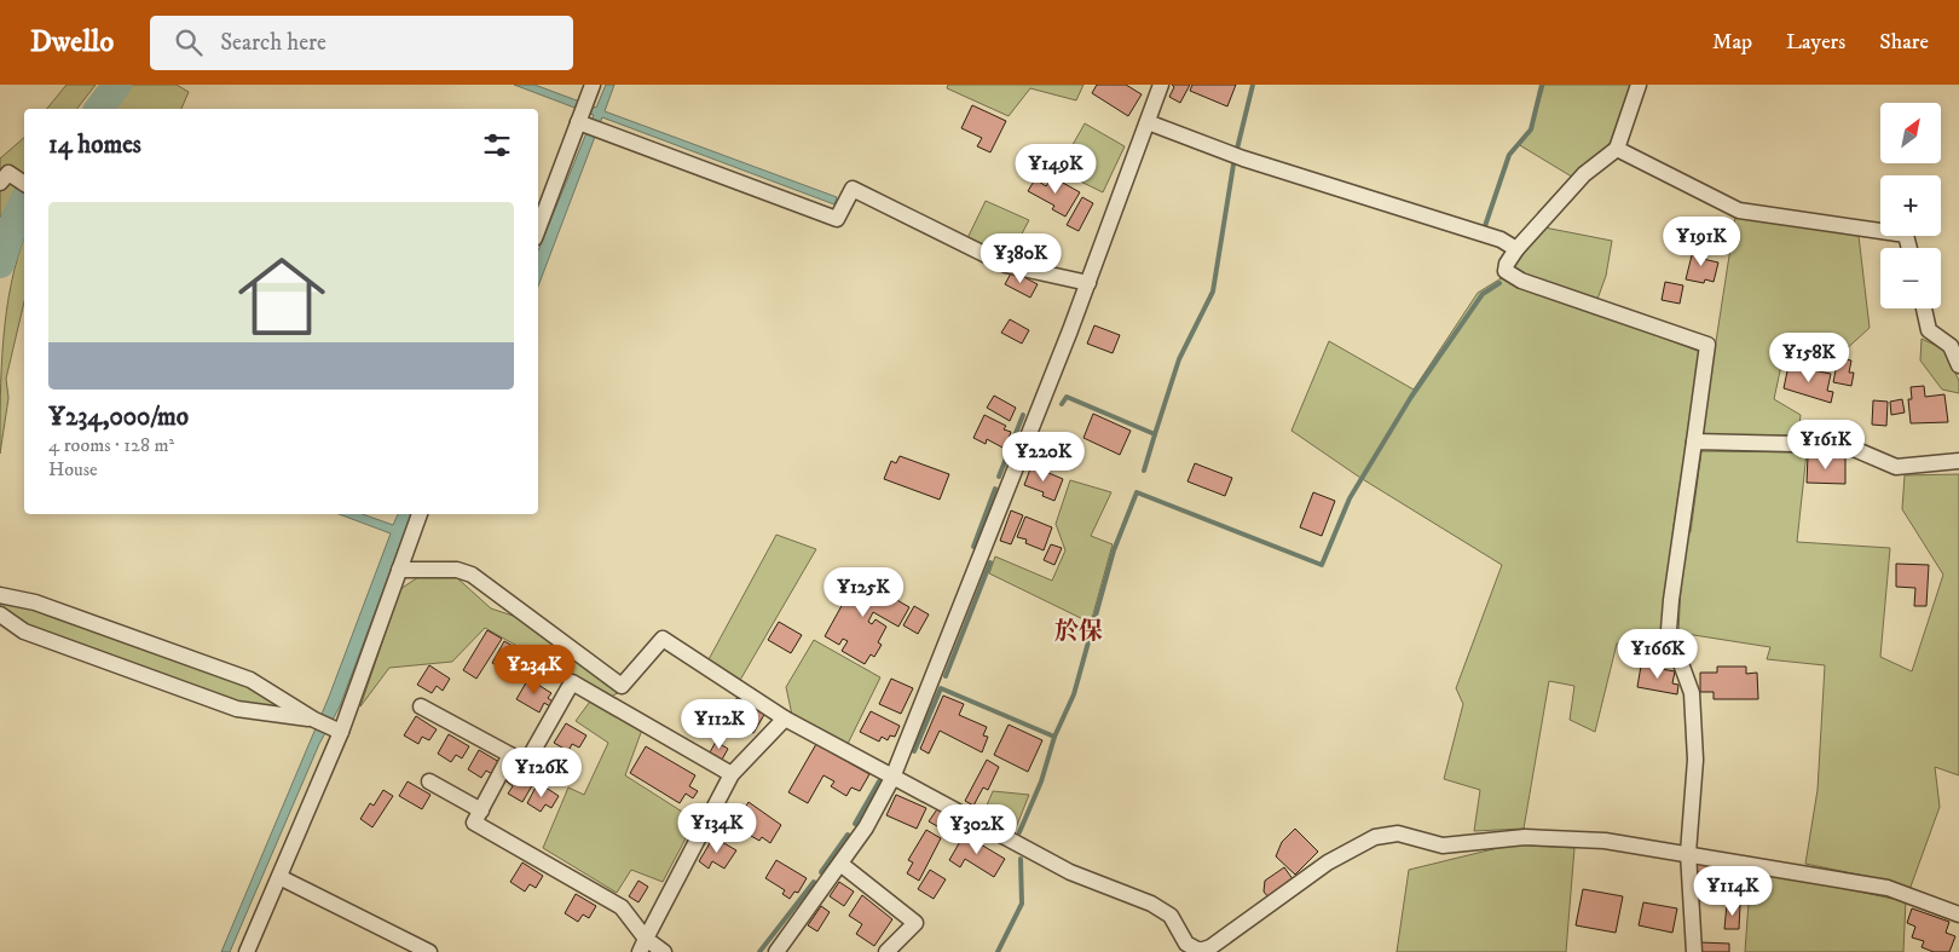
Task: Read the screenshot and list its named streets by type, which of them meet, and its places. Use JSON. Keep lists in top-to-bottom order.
{
  "districts": ["於保"],
  "north": "top right",
  "page": {
    "header": "Dwello",
    "search": "Search here",
    "nav": ["Map", "Layers", "Share"],
    "map_buttons": ["+", "−"],
    "heading": "14 homes",
    "price": [
      "¥149K",
      "¥191K",
      "¥380K",
      "¥158K",
      "¥161K",
      "¥220K",
      "¥125K",
      "¥166K",
      "¥234K",
      "¥112K",
      "¥126K",
      "¥134K",
      "¥302K",
      "¥114K"
    ],
    "list": [
      {
        "name": "¥234,000/mo",
        "note": "4 rooms · 128 m² · House"
      }
    ]
  }
}
